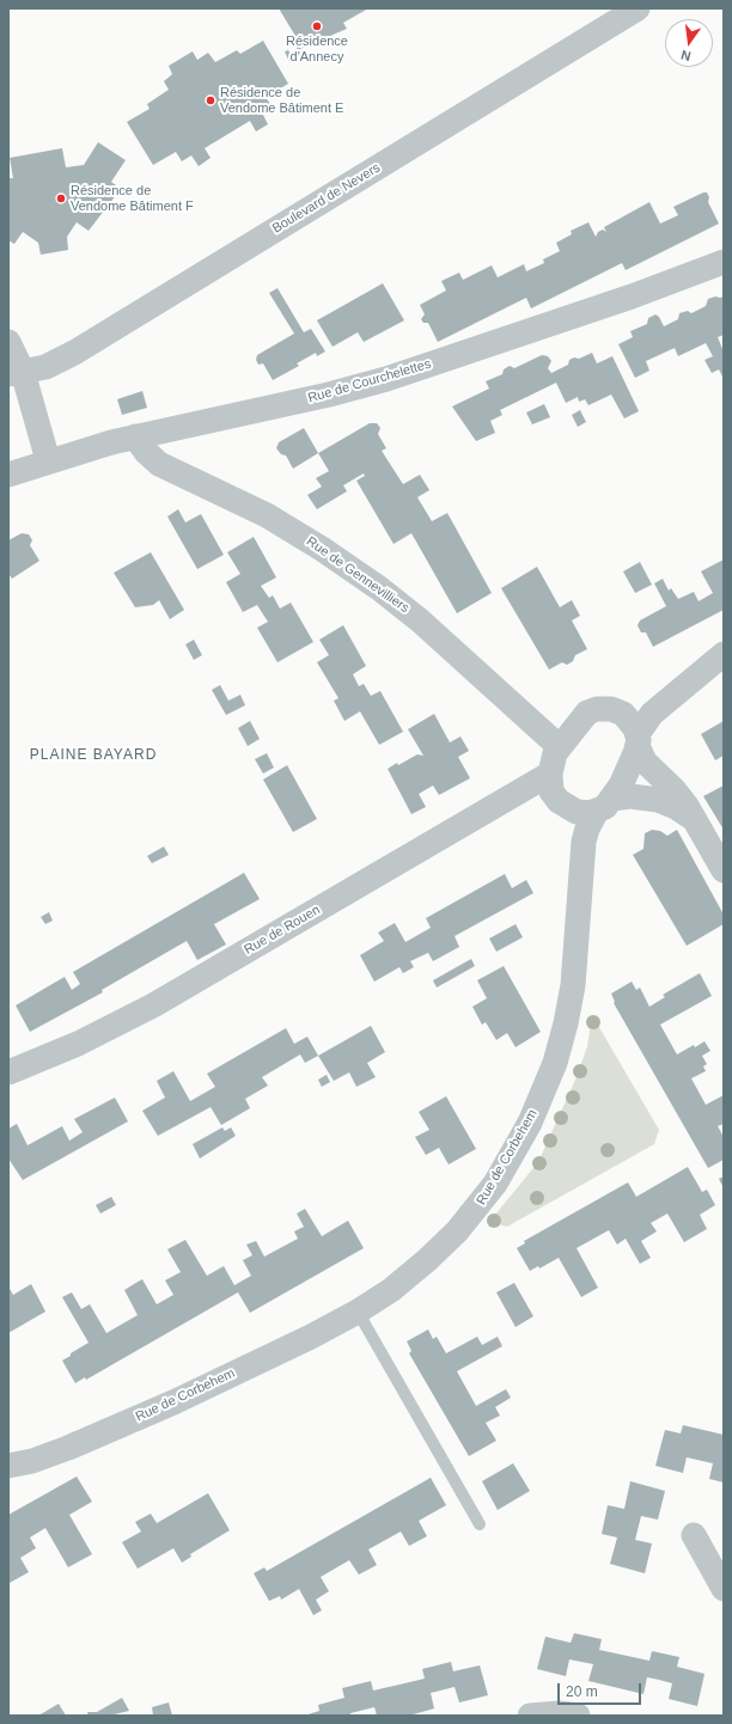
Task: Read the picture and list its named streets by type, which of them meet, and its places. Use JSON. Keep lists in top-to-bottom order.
{
  "streets": {
    "street": [
      "Boulevard de Nevers",
      "Rue de Courchelettes",
      "Rue de Gennevilliers",
      "Rue de Rouen",
      "Rue de Corbehem"
    ]
  },
  "crossings": [
    ["Rue de Courchelettes", "Rue de Gennevilliers"],
    ["Rue de Gennevilliers", "Rue de Rouen"],
    ["Rue de Gennevilliers", "Rue de Corbehem"],
    ["Rue de Rouen", "Rue de Corbehem"]
  ],
  "districts": ["PLAINE BAYARD"],
  "places": ["Résidence d'Annecy", "Résidence de Vendome Bâtiment E", "Résidence de Vendome Bâtiment F"],
  "scale_bar": "20 m",
  "north": "bottom"
}
